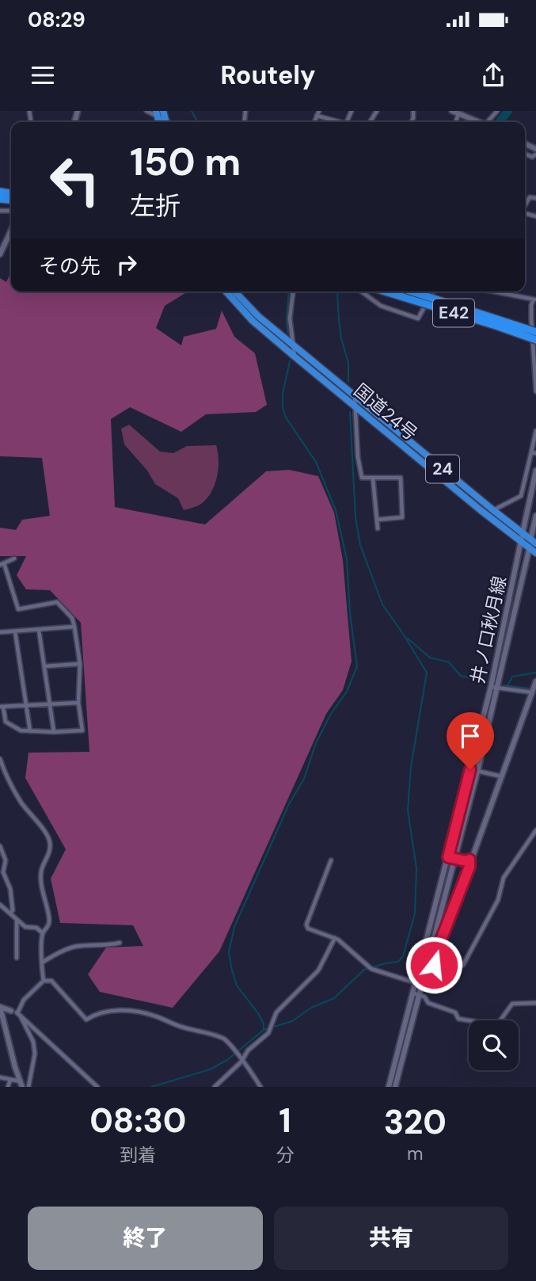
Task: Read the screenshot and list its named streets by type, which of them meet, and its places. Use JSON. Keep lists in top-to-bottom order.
{
  "streets": {
    "highway": ["E42", "国道24号", "24"],
    "main road": ["井ノ口秋月線"]
  },
  "crossings": [
    ["国道24号", "井ノ口秋月線"]
  ],
  "page": {
    "status": "08:29",
    "header": "Routely",
    "turn": ["150 m", "左折"],
    "then": "その先",
    "eta": [
      "08:30",
      "到着",
      "1",
      "分",
      "320",
      "m"
    ],
    "buttons": ["終了", "共有"]
  }
}
